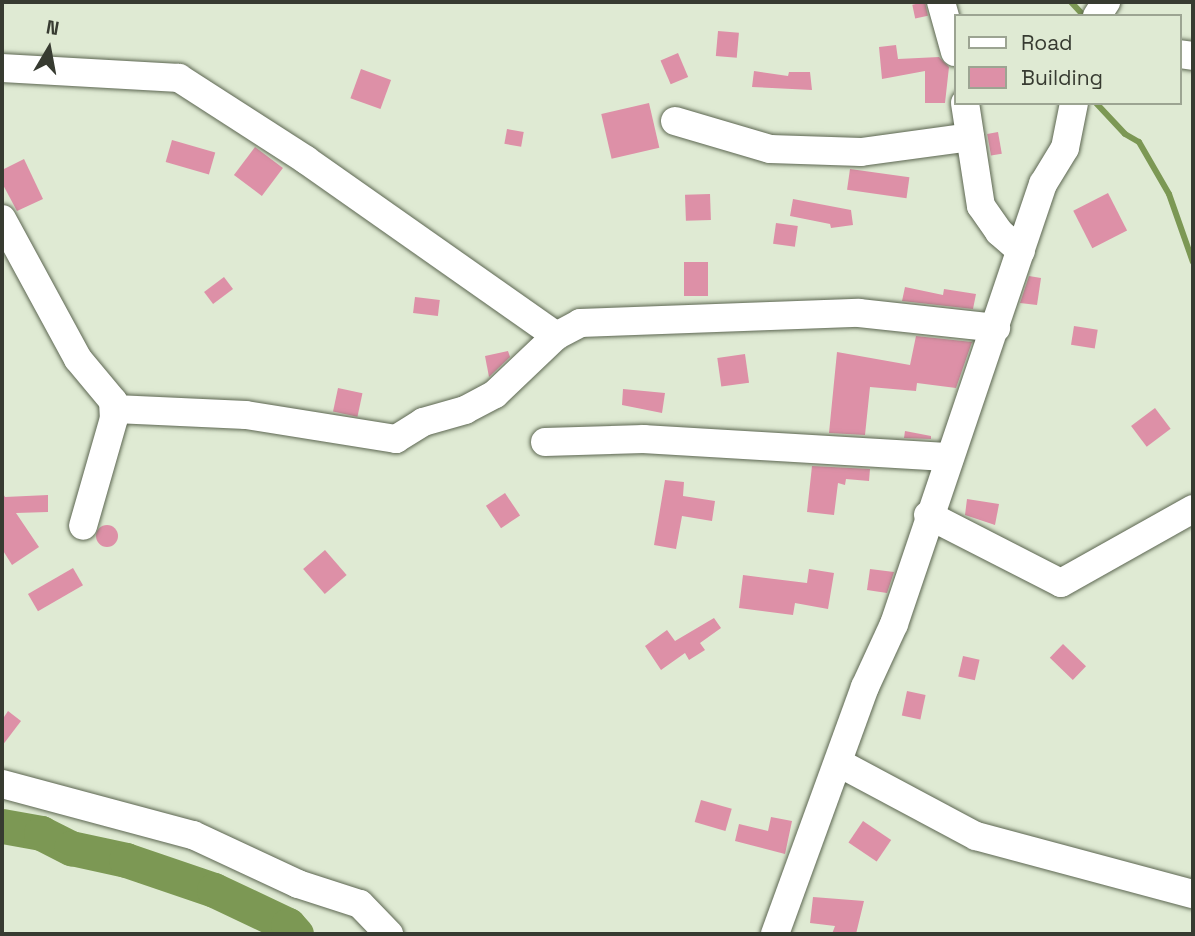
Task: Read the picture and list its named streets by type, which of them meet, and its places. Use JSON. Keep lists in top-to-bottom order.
{
  "legend": ["Road", "Building"],
  "north": "top"
}
